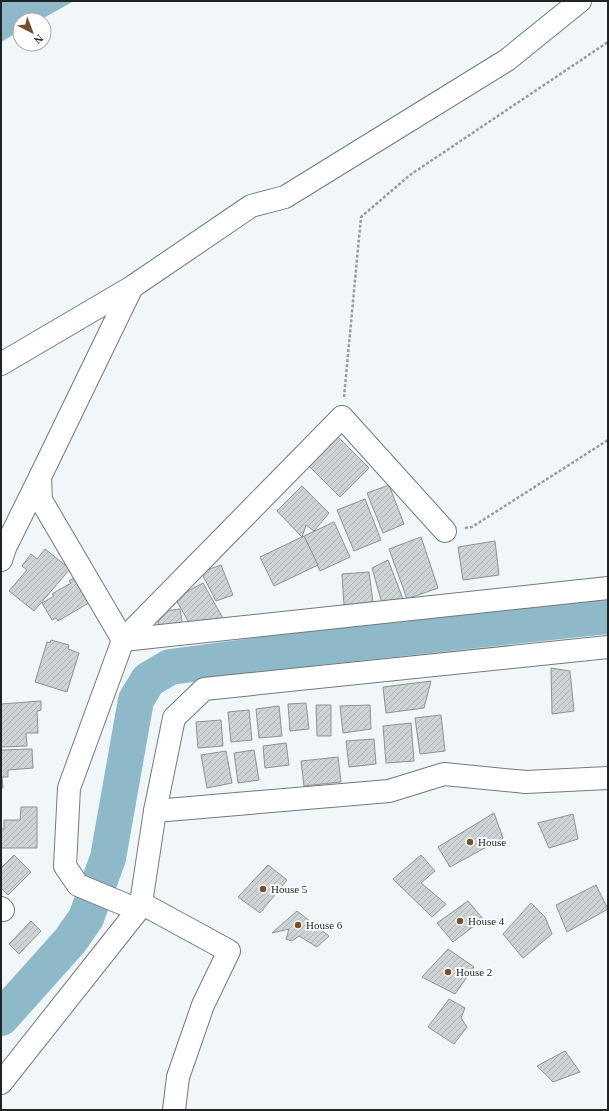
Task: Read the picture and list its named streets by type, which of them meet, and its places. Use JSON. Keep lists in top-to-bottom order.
{
  "places": [
    "House",
    "House 5",
    "House 4",
    "House 6",
    "House 2"
  ],
  "north": "bottom right"
}
